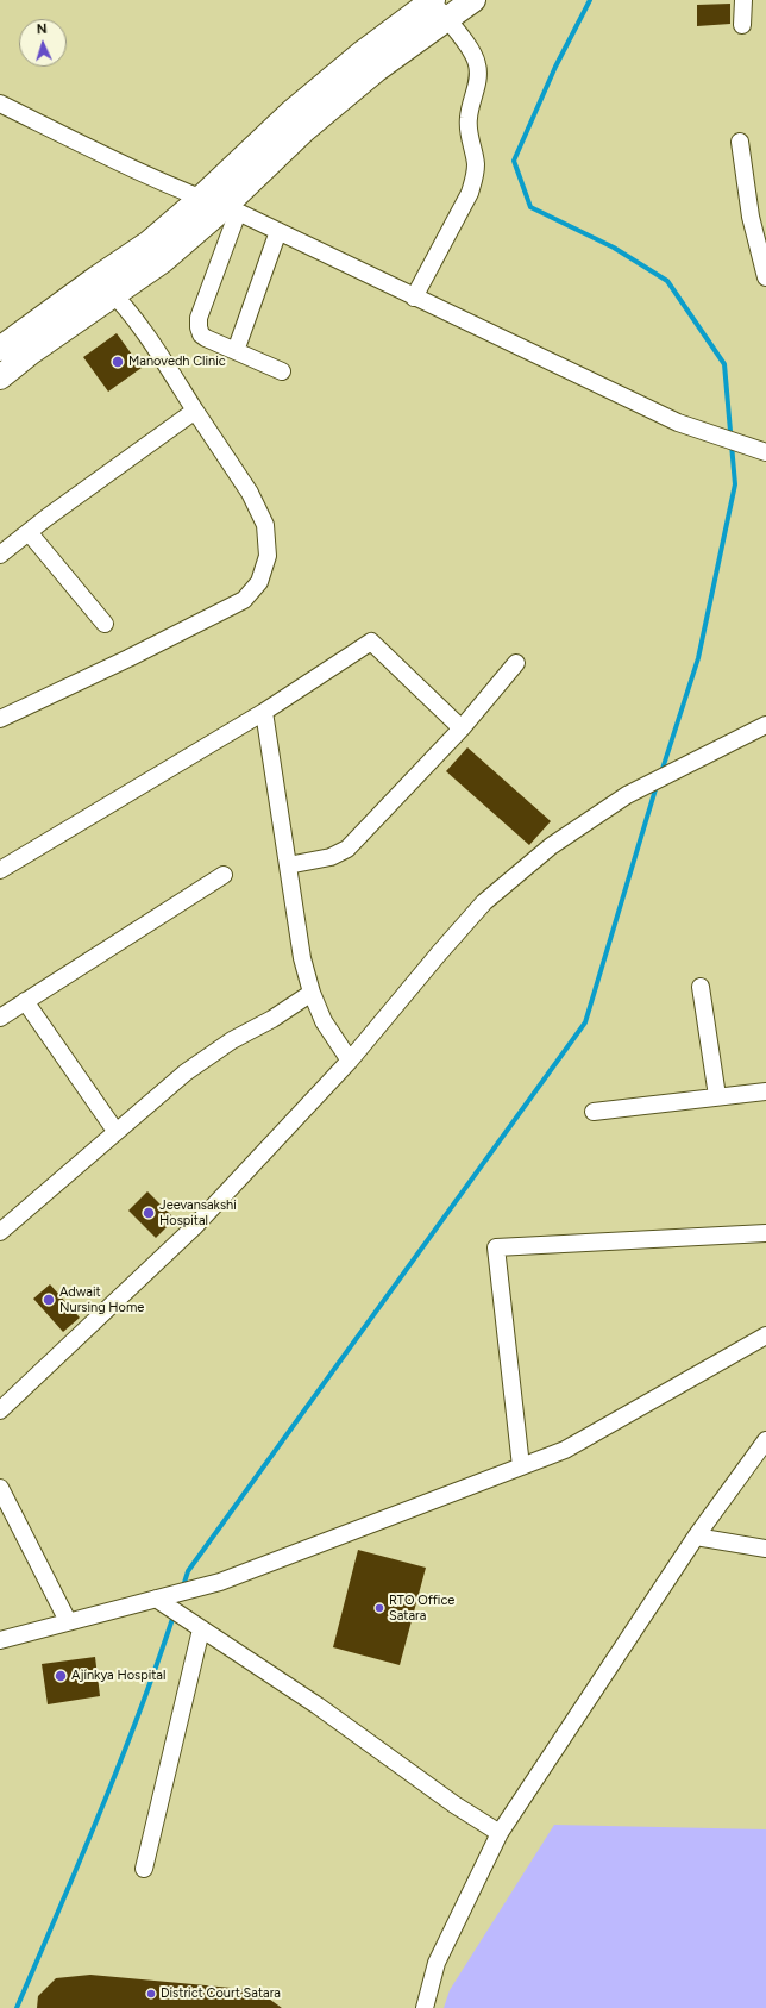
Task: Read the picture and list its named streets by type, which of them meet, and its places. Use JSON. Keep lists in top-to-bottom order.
{
  "places": [
    "Manovedh Clinic",
    "Jeevansakshi Hospital",
    "Adwait Nursing Home",
    "RTO Office Satara",
    "Ajinkya Hospital",
    "District Court Satara"
  ],
  "north": "top"
}
